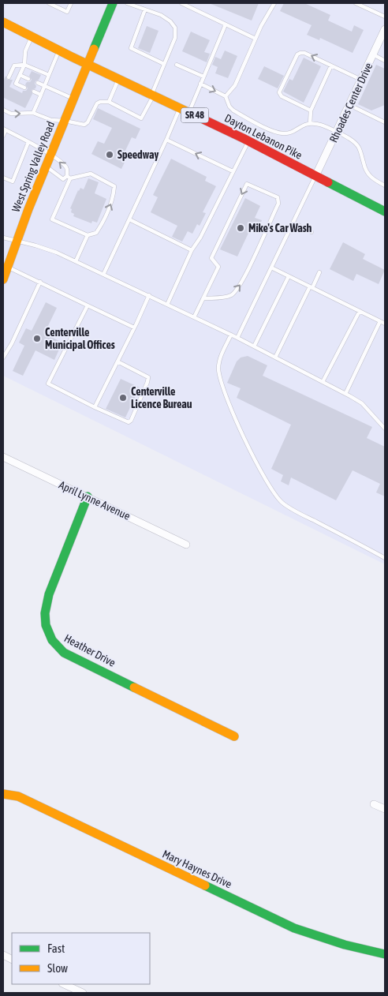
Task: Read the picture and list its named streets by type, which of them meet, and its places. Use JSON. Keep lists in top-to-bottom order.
{
  "streets": {
    "street": [
      "Rhoades Center Drive",
      "SR 48",
      "Dayton Lebanon Pike",
      "West Spring Valley Road",
      "April Lynne Avenue",
      "Heather Drive",
      "Mary Haynes Drive"
    ]
  },
  "crossings": [
    ["Rhoades Center Drive", "Dayton Lebanon Pike"],
    ["Dayton Lebanon Pike", "West Spring Valley Road"],
    ["April Lynne Avenue", "Heather Drive"]
  ],
  "places": [
    "Speedway",
    "Mike's Car Wash",
    "Centerville Municipal Offices",
    "Centerville Licence Bureau"
  ],
  "legend": ["Fast", "Slow"]
}
